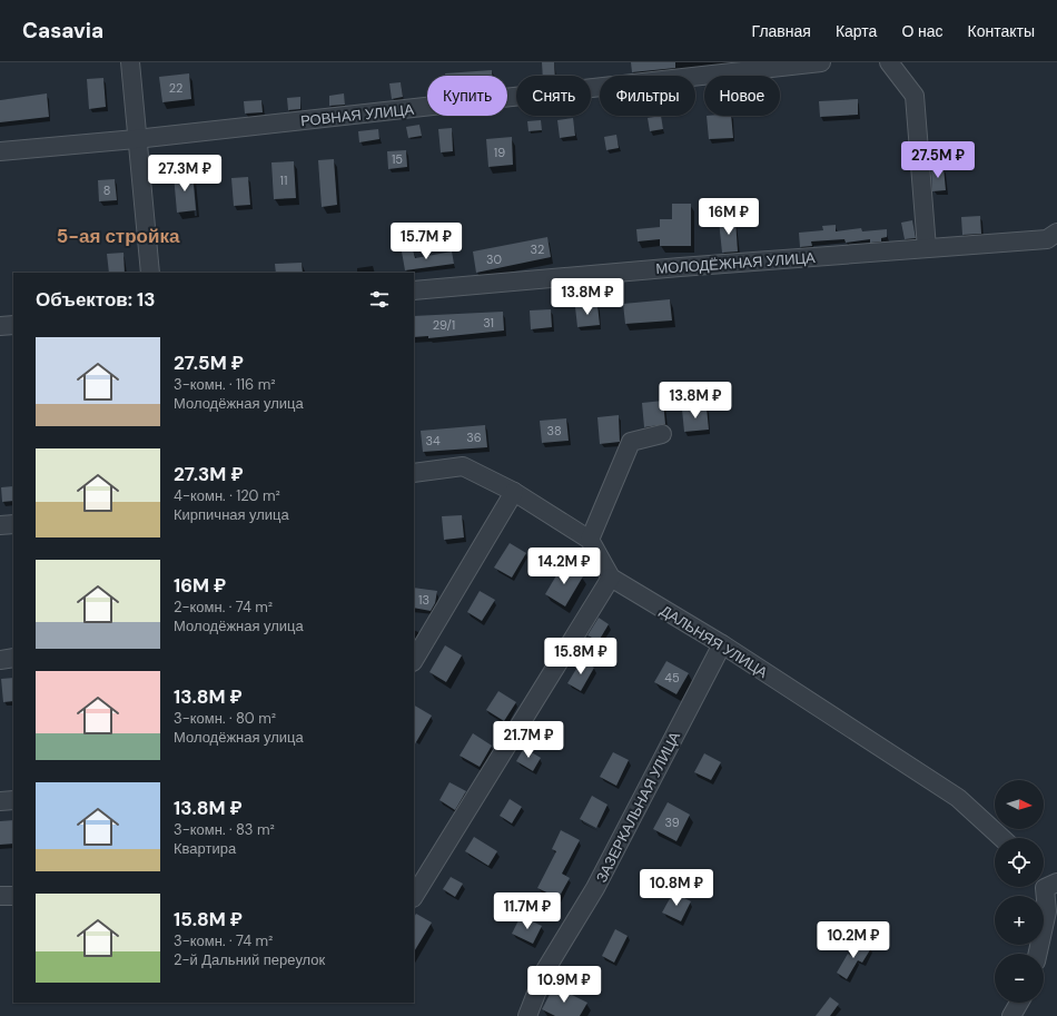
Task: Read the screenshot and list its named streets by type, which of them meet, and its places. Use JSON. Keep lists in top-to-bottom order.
{
  "streets": {
    "street": [
      "РОВНАЯ УЛИЦА",
      "МОЛОДЁЖНАЯ УЛИЦА",
      "ДАЛЬНЯЯ УЛИЦА",
      "ЗАЗЕРКАЛЬНАЯ УЛИЦА"
    ]
  },
  "crossings": [
    ["ДАЛЬНЯЯ УЛИЦА", "ЗАЗЕРКАЛЬНАЯ УЛИЦА"]
  ],
  "districts": ["5-ая стройка"],
  "house_numbers": [
    "22",
    "19",
    "15",
    "11",
    "8",
    "32",
    "30",
    "31",
    "29/1",
    "38",
    "36",
    "34",
    "13",
    "45",
    "39"
  ],
  "north": "right",
  "page": {
    "header": "Casavia",
    "nav": [
      "Главная",
      "Карта",
      "О нас",
      "Контакты"
    ],
    "chip": [
      "Купить",
      "Снять",
      "Фильтры",
      "Новое"
    ],
    "price": [
      "27.5M ₽",
      "27.3M ₽",
      "16M ₽",
      "15.7M ₽",
      "13.8M ₽",
      "13.8M ₽",
      "14.2M ₽",
      "15.8M ₽",
      "21.7M ₽",
      "10.8M ₽",
      "11.7M ₽",
      "10.2M ₽",
      "10.9M ₽"
    ],
    "heading": "Объектов: 13",
    "list": [
      {
        "name": "27.5M ₽",
        "note": "3-комн. · 116 m² · Молодёжная улица"
      },
      {
        "name": "27.3M ₽",
        "note": "4-комн. · 120 m² · Кирпичная улица"
      },
      {
        "name": "16M ₽",
        "note": "2-комн. · 74 m² · Молодёжная улица"
      },
      {
        "name": "13.8M ₽",
        "note": "3-комн. · 80 m² · Молодёжная улица"
      },
      {
        "name": "13.8M ₽",
        "note": "3-комн. · 83 m² · Квартира"
      },
      {
        "name": "15.8M ₽",
        "note": "3-комн. · 74 m² · 2-й Дальний переулок"
      }
    ],
    "map_buttons": ["+", "−"]
  }
}
